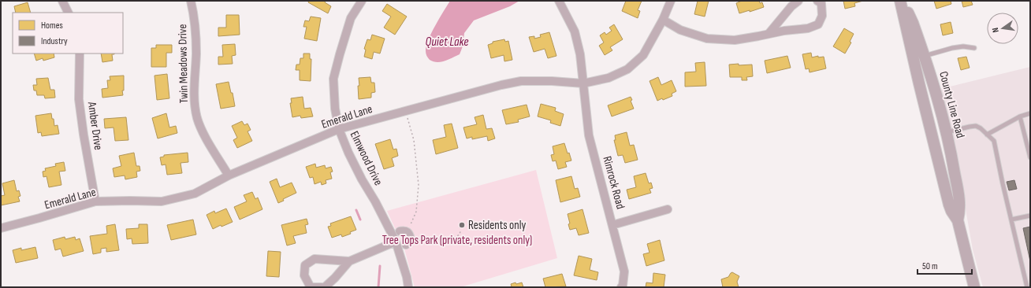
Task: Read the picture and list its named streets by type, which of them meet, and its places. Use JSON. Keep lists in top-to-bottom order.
{
  "streets": {
    "main road": ["County Line Road"],
    "street": [
      "Twin Meadows Drive",
      "Emerald Lane",
      "Amber Drive",
      "Elmwood Drive",
      "Rimrock Road"
    ]
  },
  "crossings": [
    ["Twin Meadows Drive", "Emerald Lane"],
    ["Emerald Lane", "Amber Drive"],
    ["Emerald Lane", "Elmwood Drive"],
    ["Emerald Lane", "Rimrock Road"]
  ],
  "water": ["Quiet Lake"],
  "parks": ["Tree Tops Park (private, residents only)"],
  "places": ["Residents only"],
  "legend": ["Homes", "Industry"],
  "scale_bar": "50 m",
  "north": "left"
}
